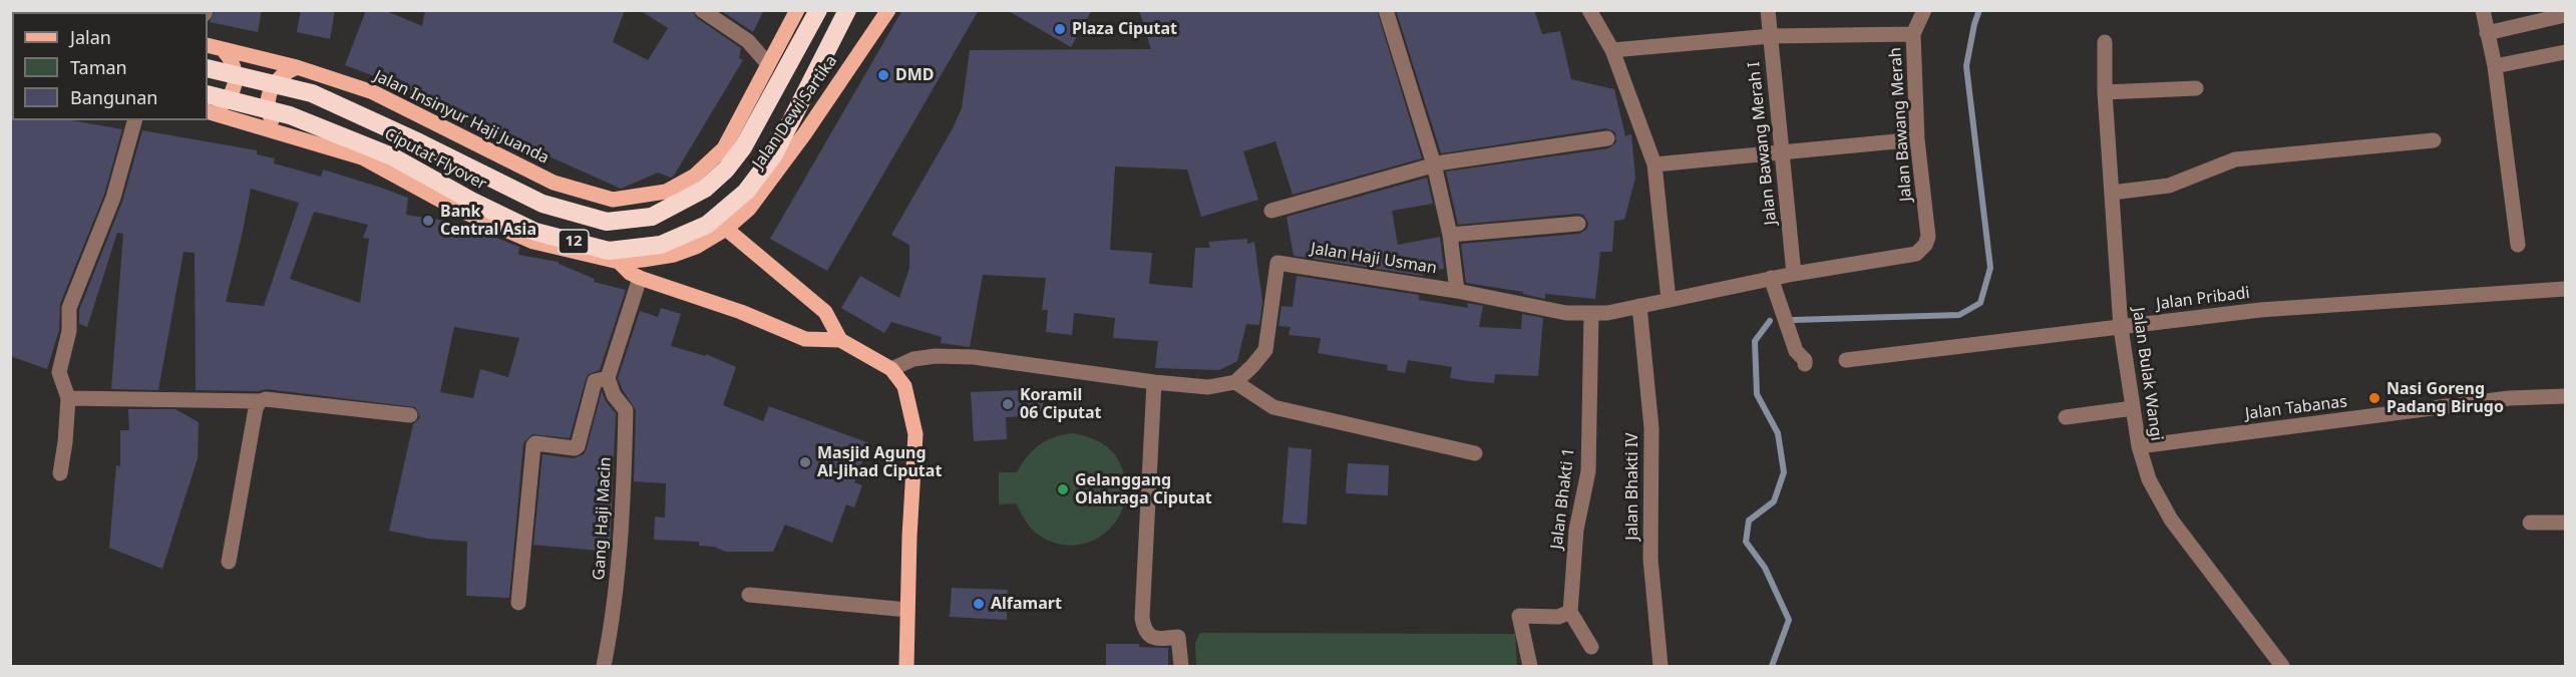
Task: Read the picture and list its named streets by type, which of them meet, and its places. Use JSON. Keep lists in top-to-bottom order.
{
  "streets": {
    "highway": ["Ciputat Flyover", "12"],
    "main road": ["Jalan Dewi Sartika", "Jalan Insinyur Haji Juanda"],
    "street": [
      "Jalan Bawang Merah",
      "Jalan Bawang Merah I",
      "Jalan Haji Usman",
      "Jalan Pribadi",
      "Jalan Bulak Wangi",
      "Jalan Tabanas",
      "Jalan Bhakti IV",
      "Jalan Bhakti 1",
      "Gang Haji Macin"
    ]
  },
  "crossings": [
    ["Jalan Bawang Merah", "Jalan Haji Usman"],
    ["Jalan Bawang Merah I", "Jalan Haji Usman"],
    ["Jalan Haji Usman", "Jalan Bhakti IV"],
    ["Jalan Haji Usman", "Jalan Bhakti 1"],
    ["Jalan Pribadi", "Jalan Bulak Wangi"],
    ["Jalan Bulak Wangi", "Jalan Tabanas"]
  ],
  "places": [
    "Plaza Ciputat",
    "DMD",
    "Bank Central Asia",
    "Nasi Goreng Padang Birugo",
    "Koramil 06 Ciputat",
    "Masjid Agung Al-Jihad Ciputat",
    "Gelanggang Olahraga Ciputat",
    "Alfamart"
  ],
  "legend": ["Jalan", "Taman", "Bangunan"]
}
